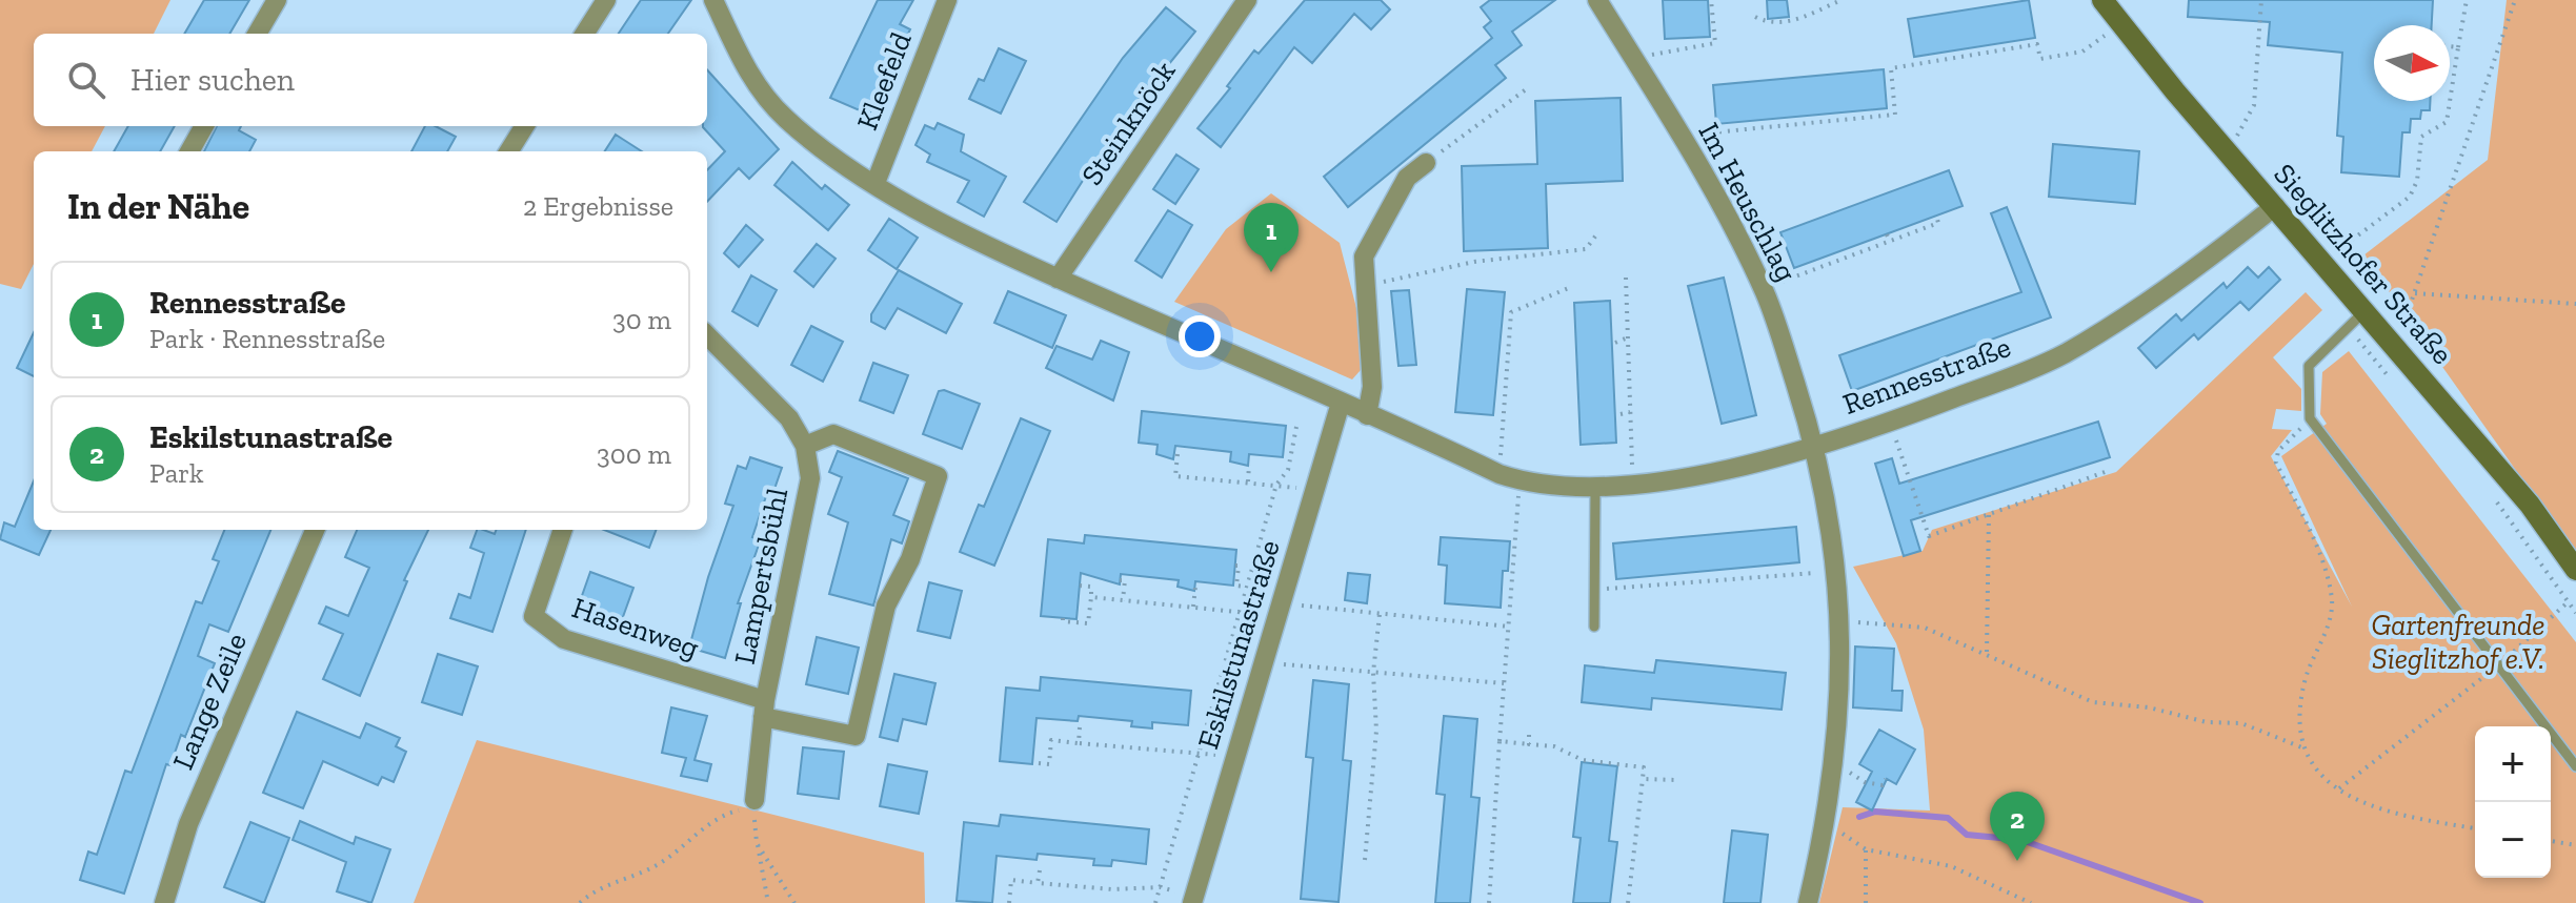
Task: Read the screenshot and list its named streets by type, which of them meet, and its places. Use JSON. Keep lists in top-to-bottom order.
{
  "streets": {
    "main road": ["Sieglitzhofer Straße"],
    "street": [
      "Kleefeld",
      "Steinknöck",
      "Im Heuschlag",
      "Rennesstraße",
      "Lampertsbühl",
      "Hasenweg",
      "Eskilstunastraße",
      "Lange Zeile"
    ]
  },
  "crossings": [
    ["Kleefeld", "Rennesstraße"],
    ["Steinknöck", "Rennesstraße"],
    ["Im Heuschlag", "Rennesstraße"],
    ["Sieglitzhofer Straße", "Rennesstraße"],
    ["Rennesstraße", "Eskilstunastraße"],
    ["Lampertsbühl", "Hasenweg"]
  ],
  "parks": ["Gartenfreunde Sieglitzhof e.V."],
  "north": "right",
  "page": {
    "search": "Hier suchen",
    "heading": ["In der Nähe", "2 Ergebnisse"],
    "pins": ["1", "2"],
    "list": [
      {
        "mark": "1",
        "name": "Rennesstraße",
        "note": "Park · Rennesstraße",
        "value": "30 m"
      },
      {
        "mark": "2",
        "name": "Eskilstunastraße",
        "note": "Park",
        "value": "300 m"
      }
    ],
    "map_buttons": ["+", "−"]
  }
}
